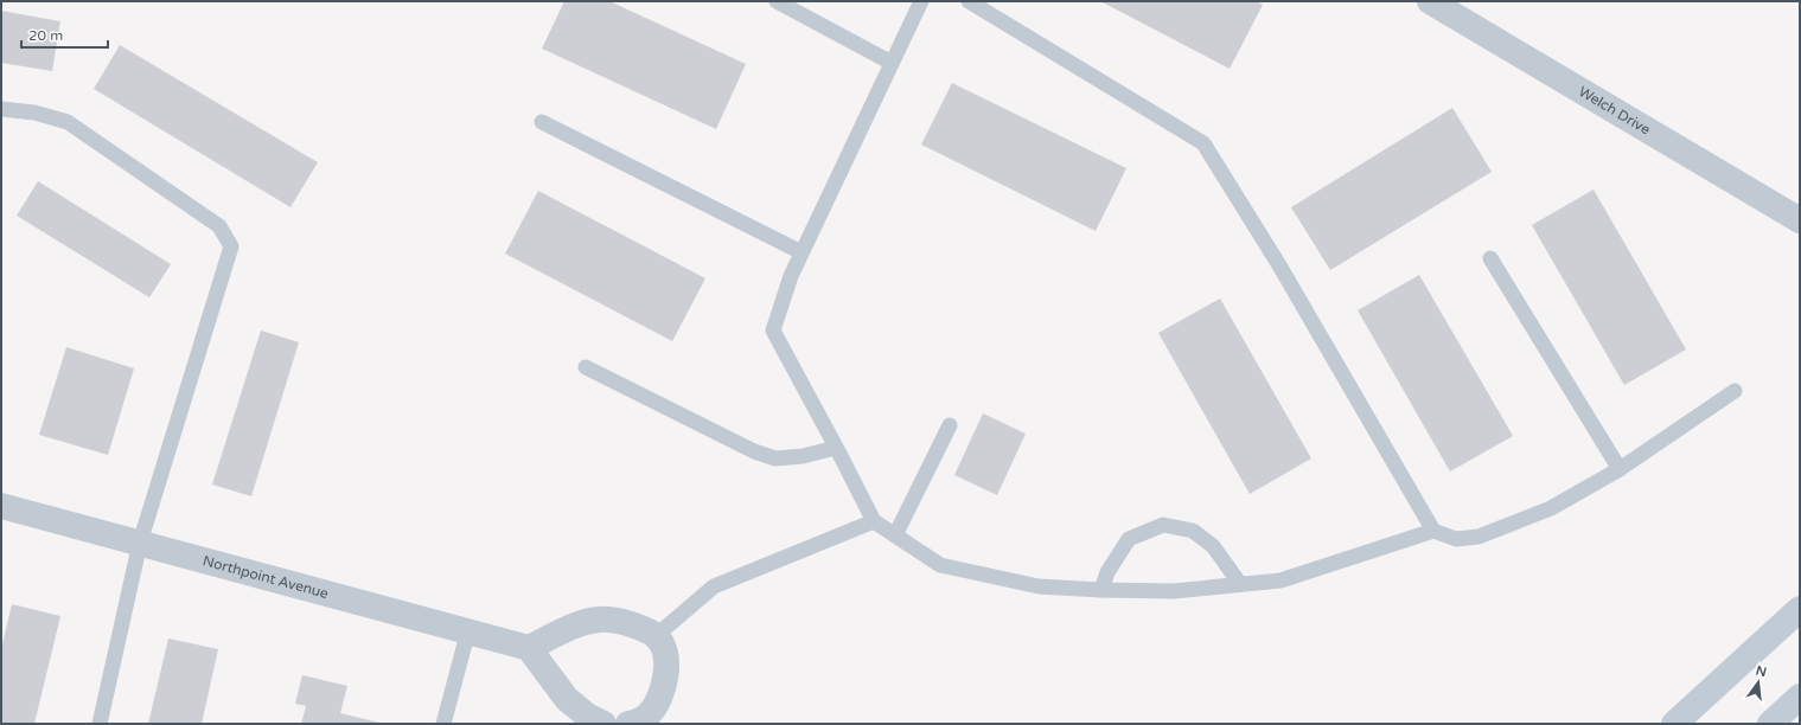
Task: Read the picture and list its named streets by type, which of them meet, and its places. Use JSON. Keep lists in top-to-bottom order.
{
  "streets": {
    "street": ["Welch Drive", "Northpoint Avenue"]
  },
  "scale_bar": "20 m",
  "north": "top"
}
